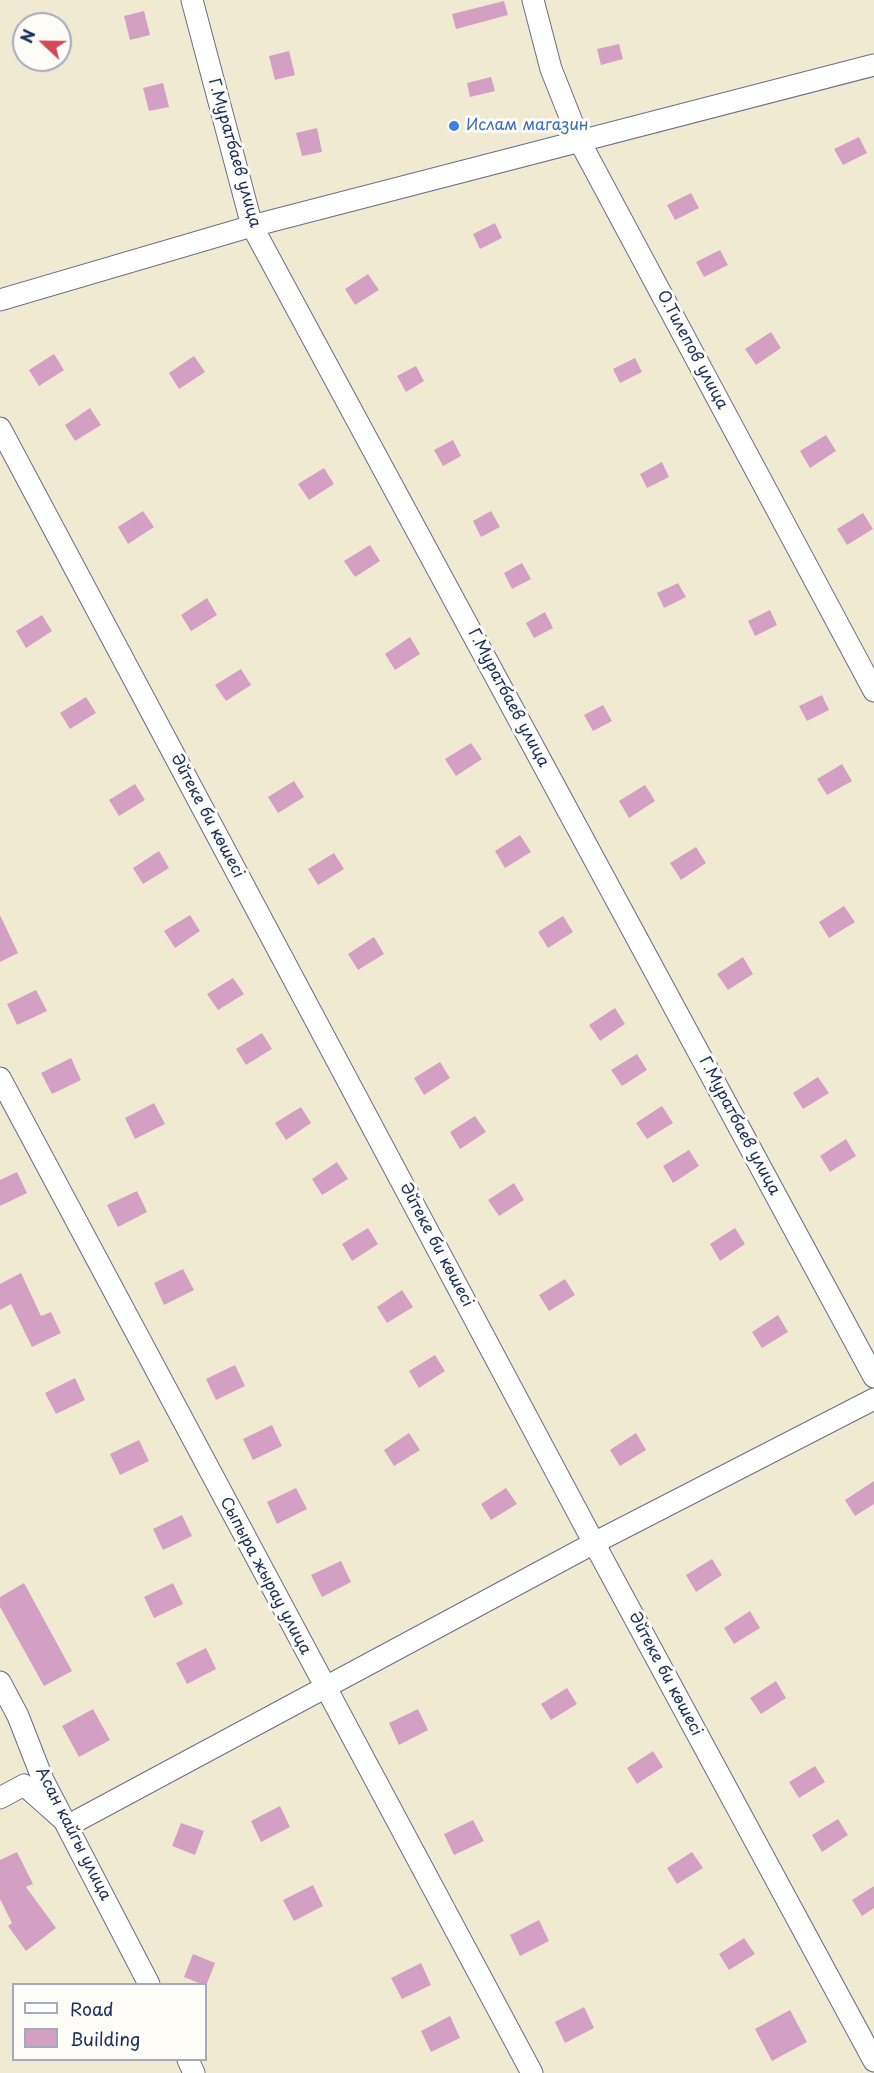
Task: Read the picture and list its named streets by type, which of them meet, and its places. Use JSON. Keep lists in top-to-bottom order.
{
  "streets": {
    "street": [
      "Г.Муратбаев улица",
      "О.Тилепов улица",
      "Әйтеке би көшесі",
      "Сыпыра жырау улица",
      "Асан кайгы улица"
    ]
  },
  "places": ["Ислам магазин"],
  "legend": ["Road", "Building"],
  "north": "left"
}
